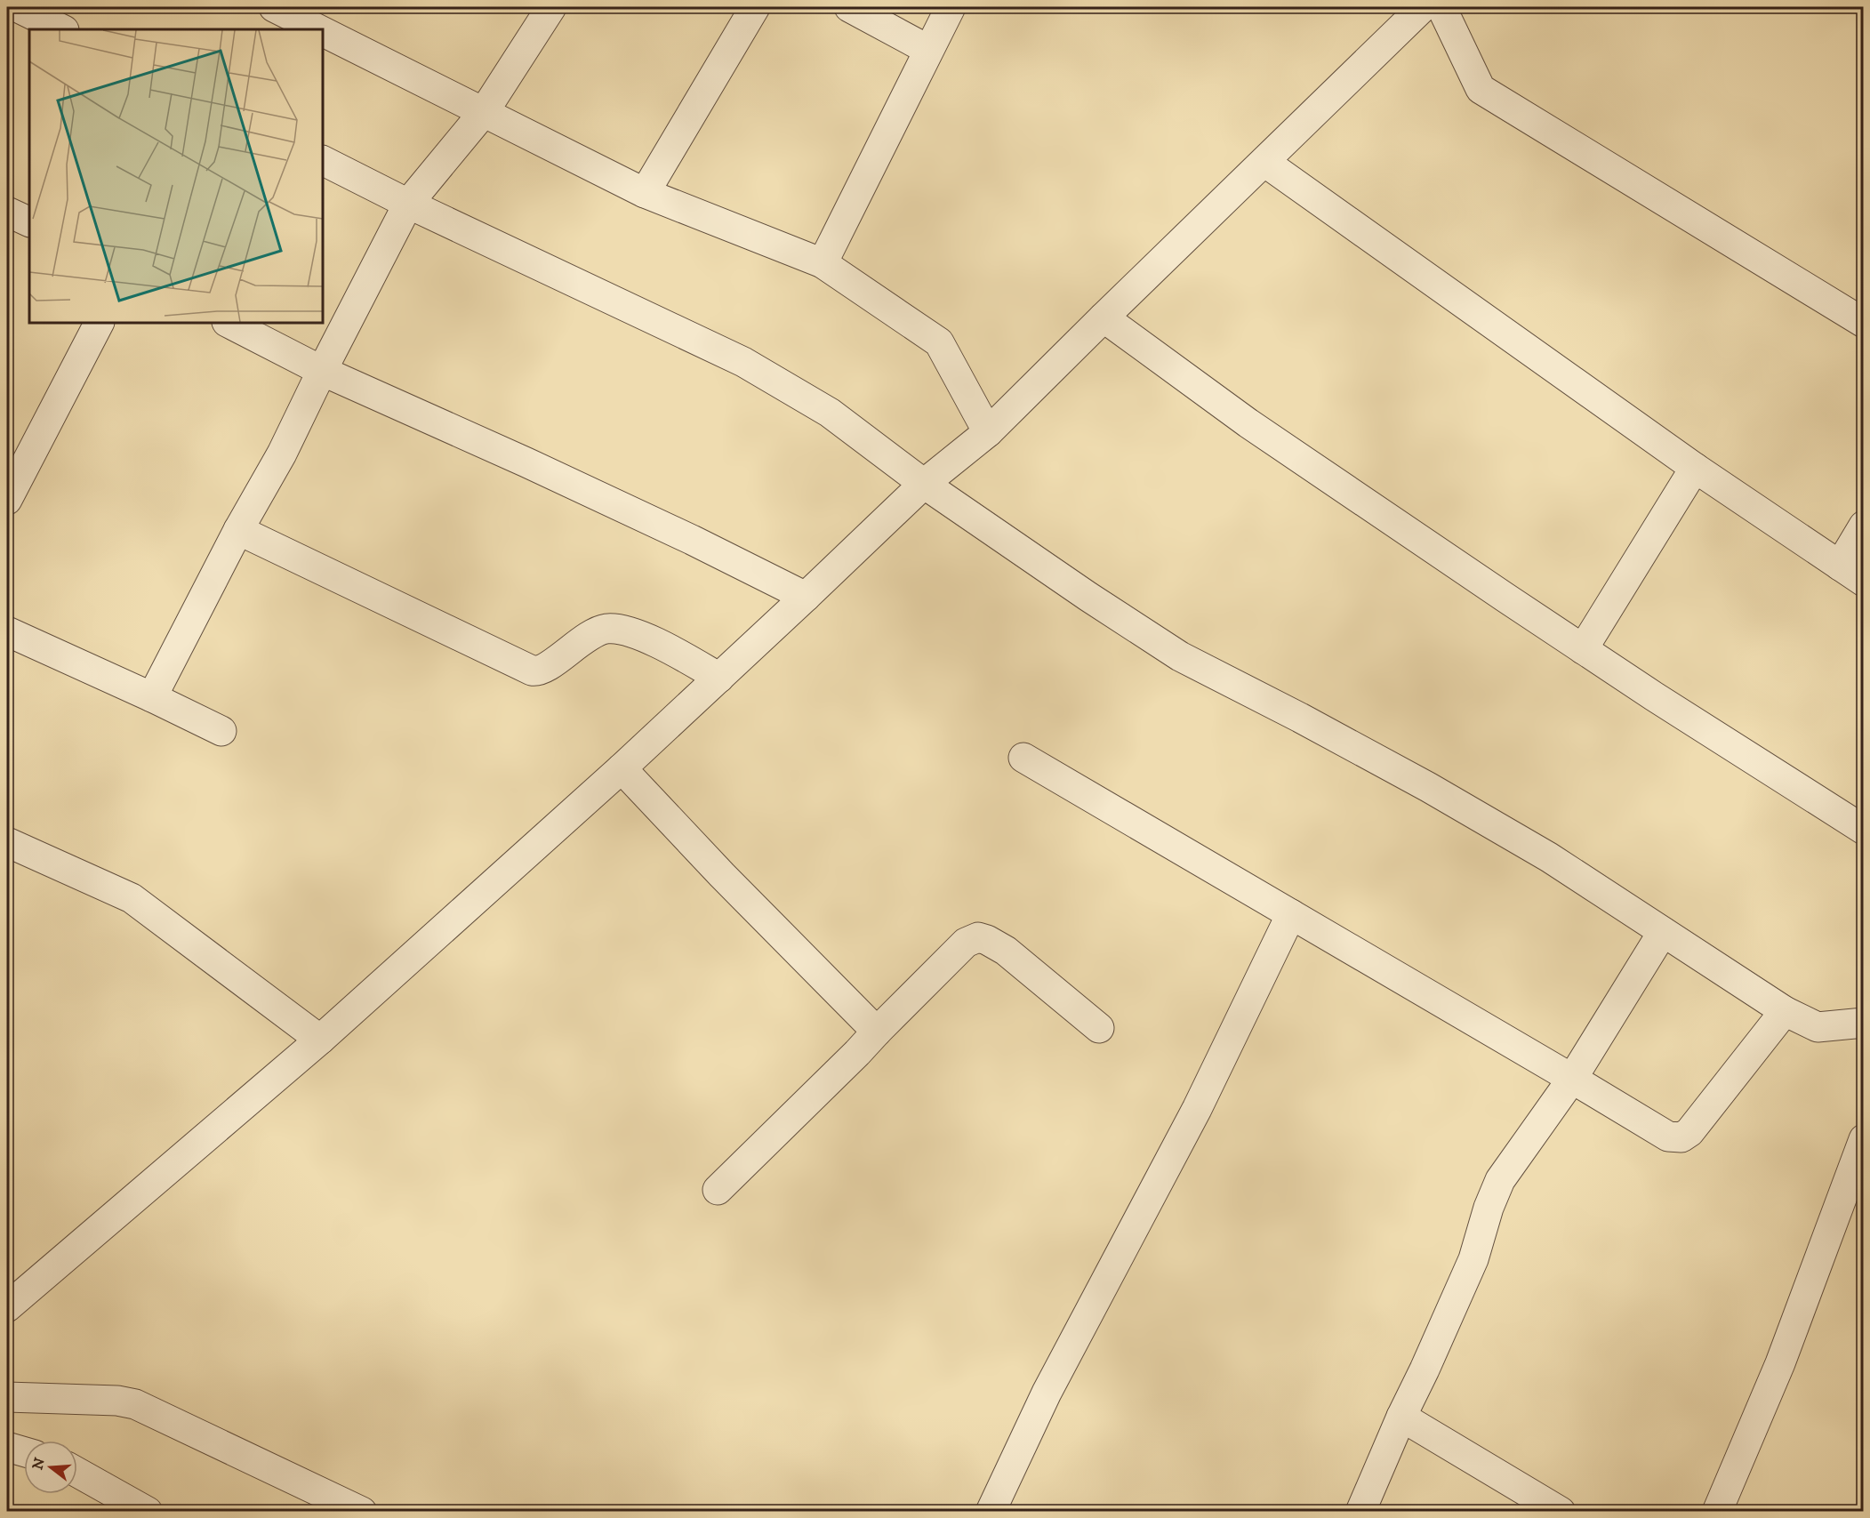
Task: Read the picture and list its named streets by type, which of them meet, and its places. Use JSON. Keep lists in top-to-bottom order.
{
  "north": "left"
}
